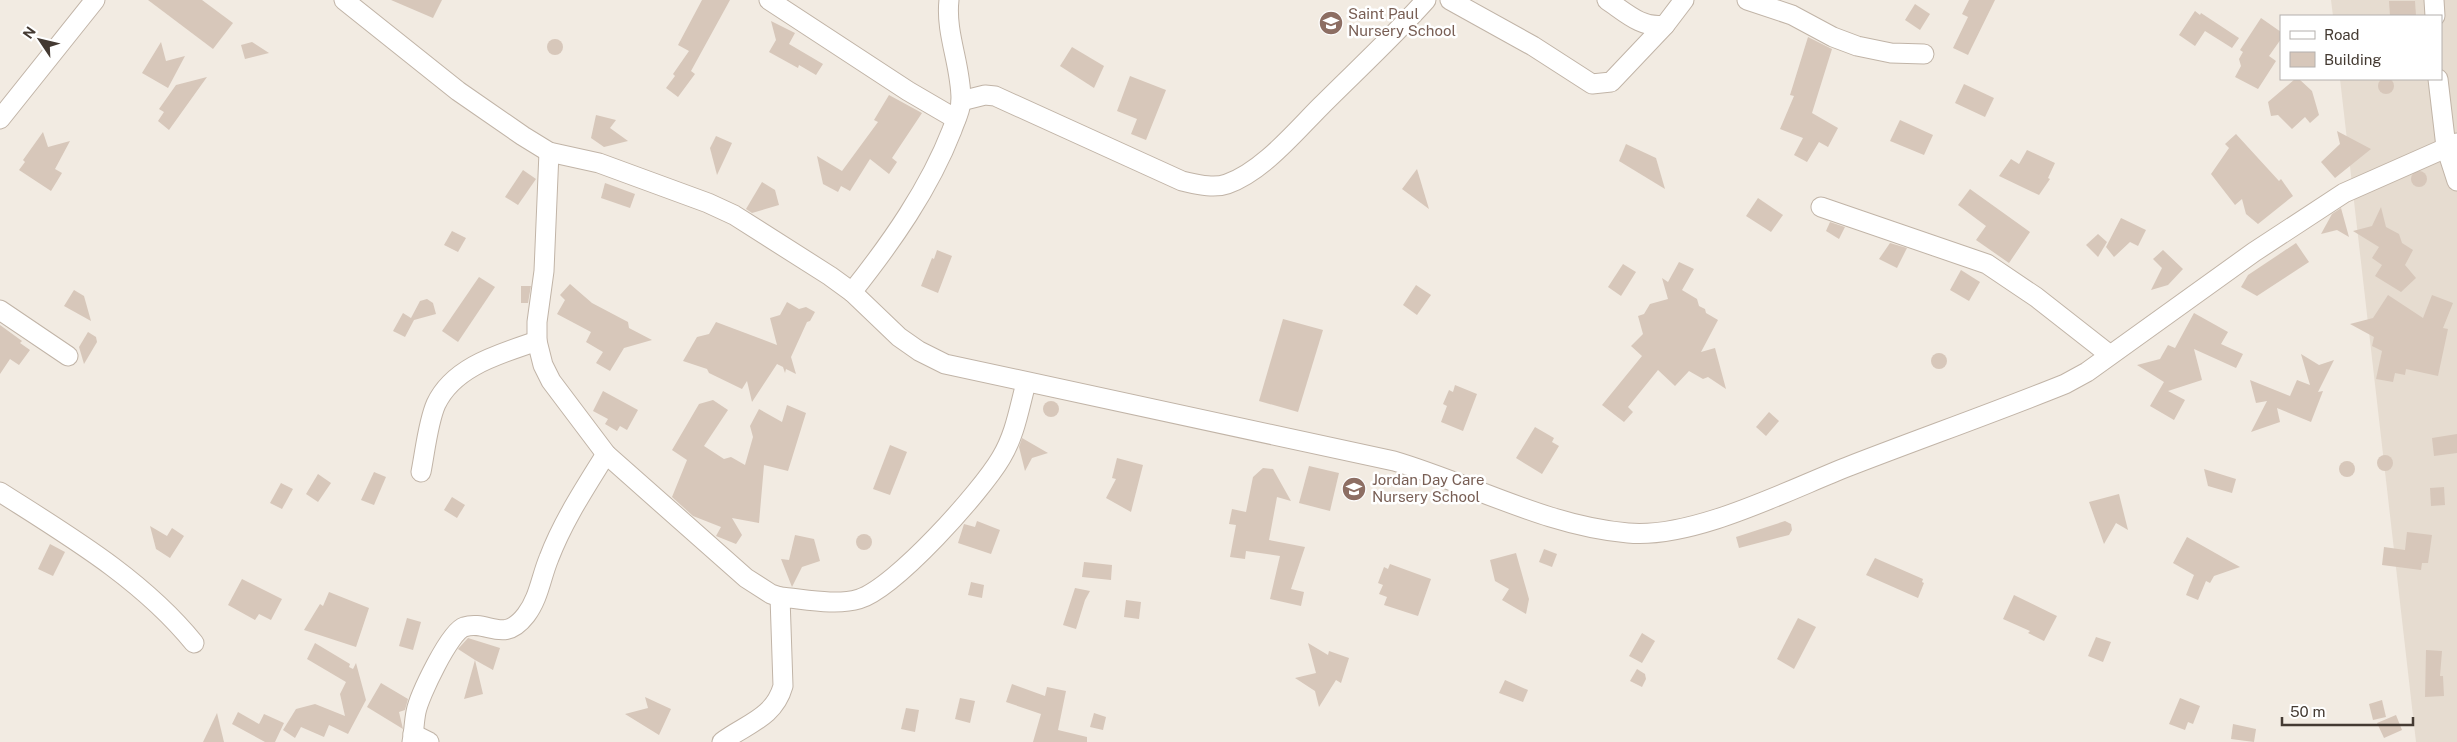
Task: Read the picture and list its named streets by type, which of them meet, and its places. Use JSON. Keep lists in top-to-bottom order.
{
  "places": {
    "school or university": ["Saint Paul Nursery School", "Jordan Day Care Nursery School"]
  },
  "legend": ["Road", "Building"],
  "scale_bar": "50 m",
  "north": "top left"
}
